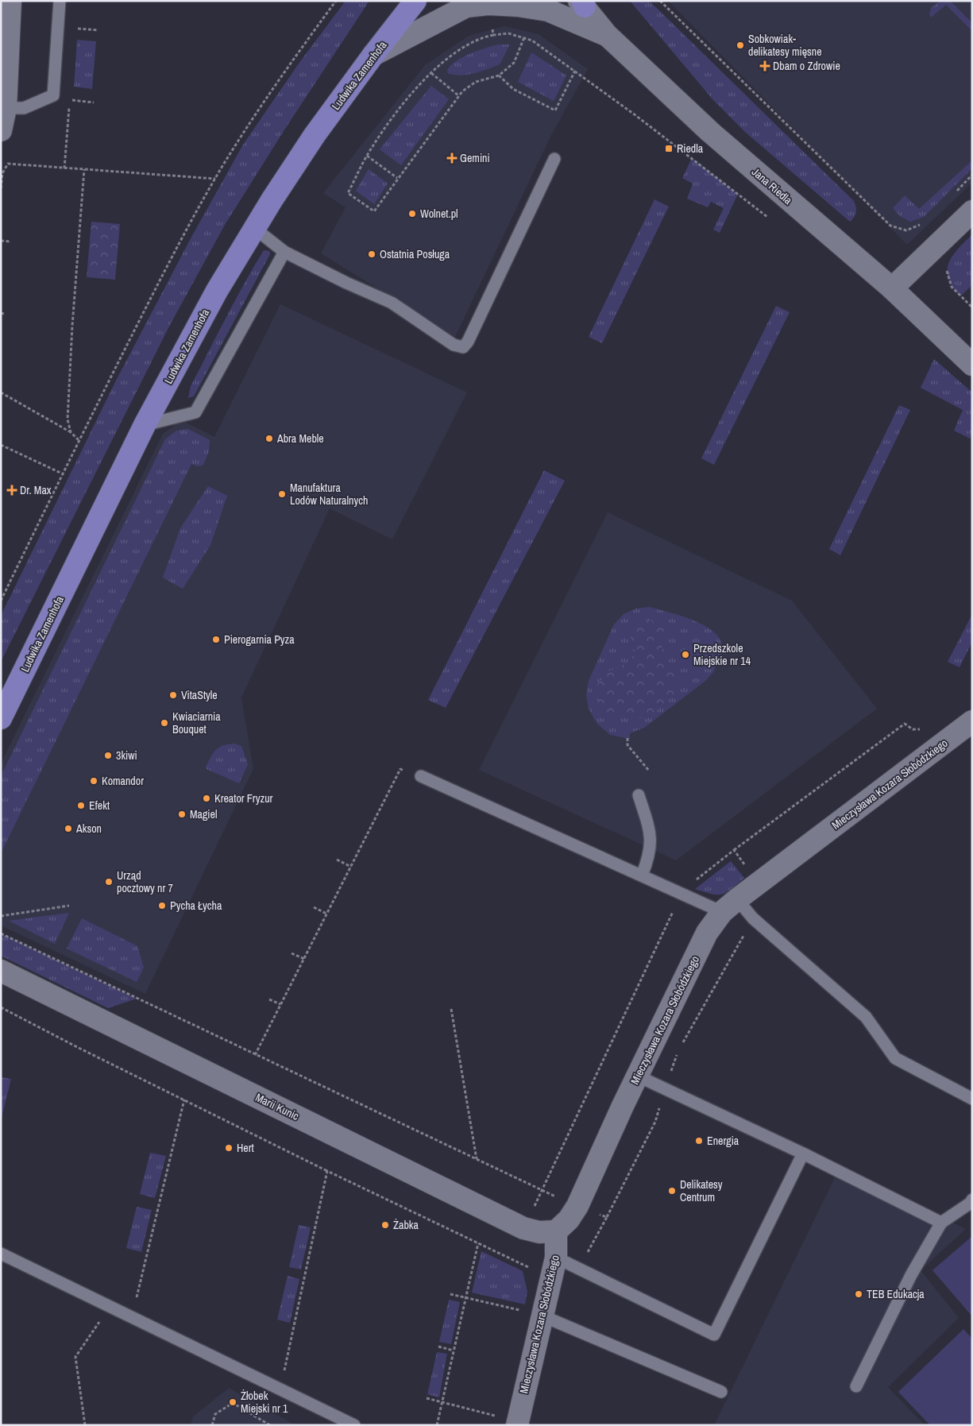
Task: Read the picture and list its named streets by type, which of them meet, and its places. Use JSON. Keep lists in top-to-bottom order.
{
  "streets": {
    "main road": ["Ludwika Zamenhofa"],
    "street": ["Jana Riedla", "Mieczysława Kozara Słobódzkiego", "Marii Kunic"]
  },
  "crossings": [
    ["Mieczysława Kozara Słobódzkiego", "Marii Kunic"]
  ],
  "places": {
    "other": [
      "Sobkowiak- delikatesy mięsne",
      "Wolnet.pl",
      "Ostatnia Posługa",
      "Abra Meble",
      "Manufaktura Lodów Naturalnych",
      "Pierogarnia Pyza",
      "Przedszkole Miejskie nr 14",
      "VitaStyle",
      "Kwiaciarnia Bouquet",
      "3kiwi",
      "Komandor",
      "Kreator Fryzur",
      "Efekt",
      "Magiel",
      "Akson",
      "Urząd pocztowy nr 7",
      "Pycha Łycha",
      "Energia",
      "Hert",
      "Delikatesy Centrum",
      "Żabka",
      "TEB Edukacja",
      "Żłobek Miejski nr 1"
    ],
    "health": ["Dbam o Zdrowie", "Gemini", "Dr. Max"],
    "transit": ["Riedla"]
  }
}
